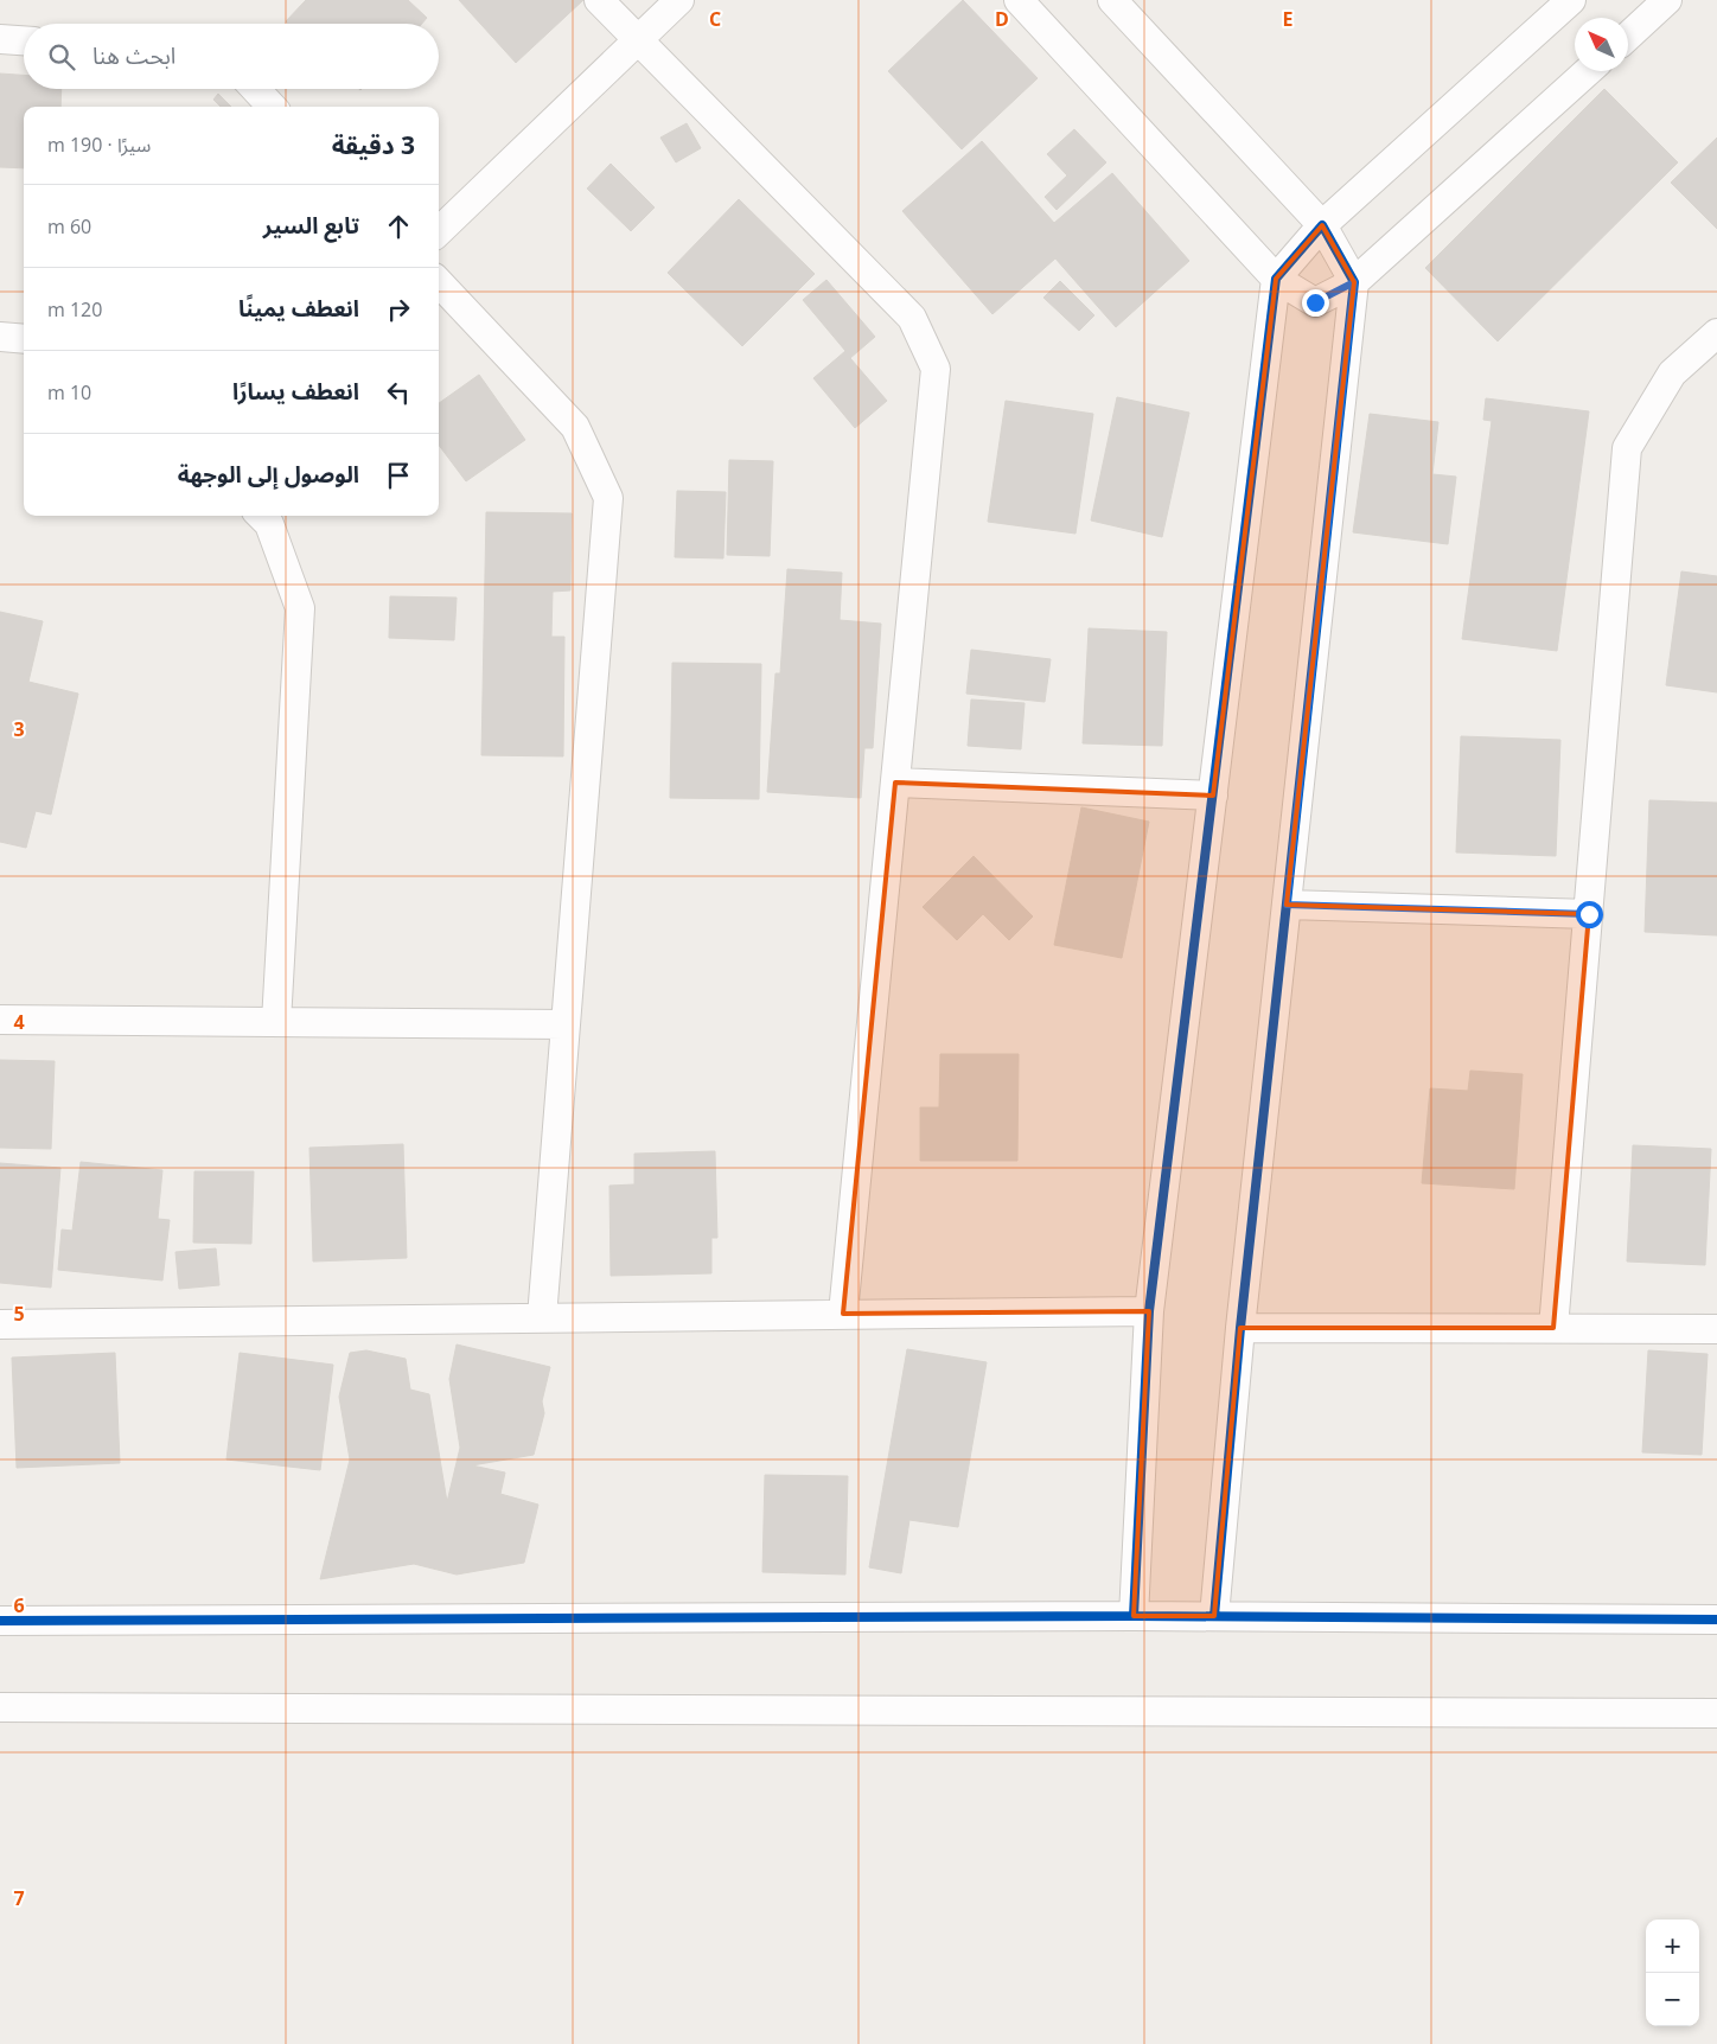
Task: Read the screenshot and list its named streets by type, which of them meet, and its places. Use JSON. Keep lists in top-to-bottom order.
{
  "north": "top left",
  "page": {
    "search": "ابحث هنا",
    "heading": ["3 دقيقة", "سيرًا · 190 m"],
    "list": [
      ["تابع السير", "60 m"],
      ["انعطف يمينًا", "120 m"],
      ["انعطف يسارًا", "10 m"],
      "الوصول إلى الوجهة"
    ],
    "map_buttons": ["+", "−"]
  },
  "grid": {
    "columns": ["C", "D", "E"],
    "rows": [
      "3",
      "4",
      "5",
      "6",
      "7"
    ]
  }
}
